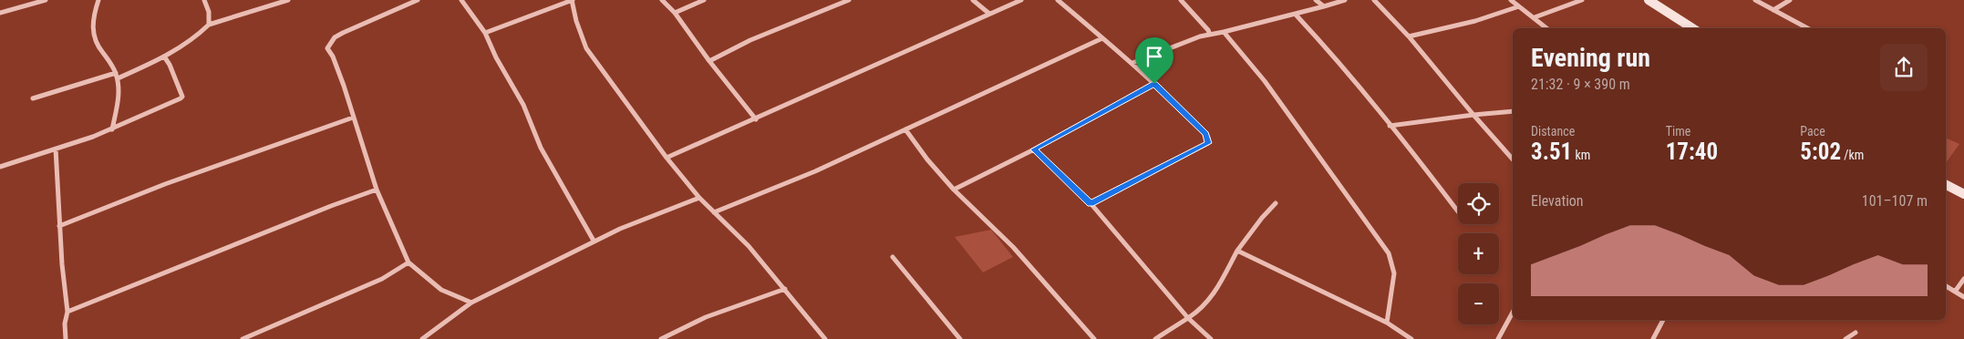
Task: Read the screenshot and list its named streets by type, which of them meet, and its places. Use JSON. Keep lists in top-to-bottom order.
{
  "page": {
    "heading": ["Evening run", "21:32 · 9 × 390 m"],
    "stats": [
      ["Distance", "3.51 km"],
      ["Time", "17:40"],
      ["Pace", "5:02 /km"]
    ],
    "map_buttons": ["+", "−"],
    "chart": ["Elevation", "101–107 m"]
  }
}
